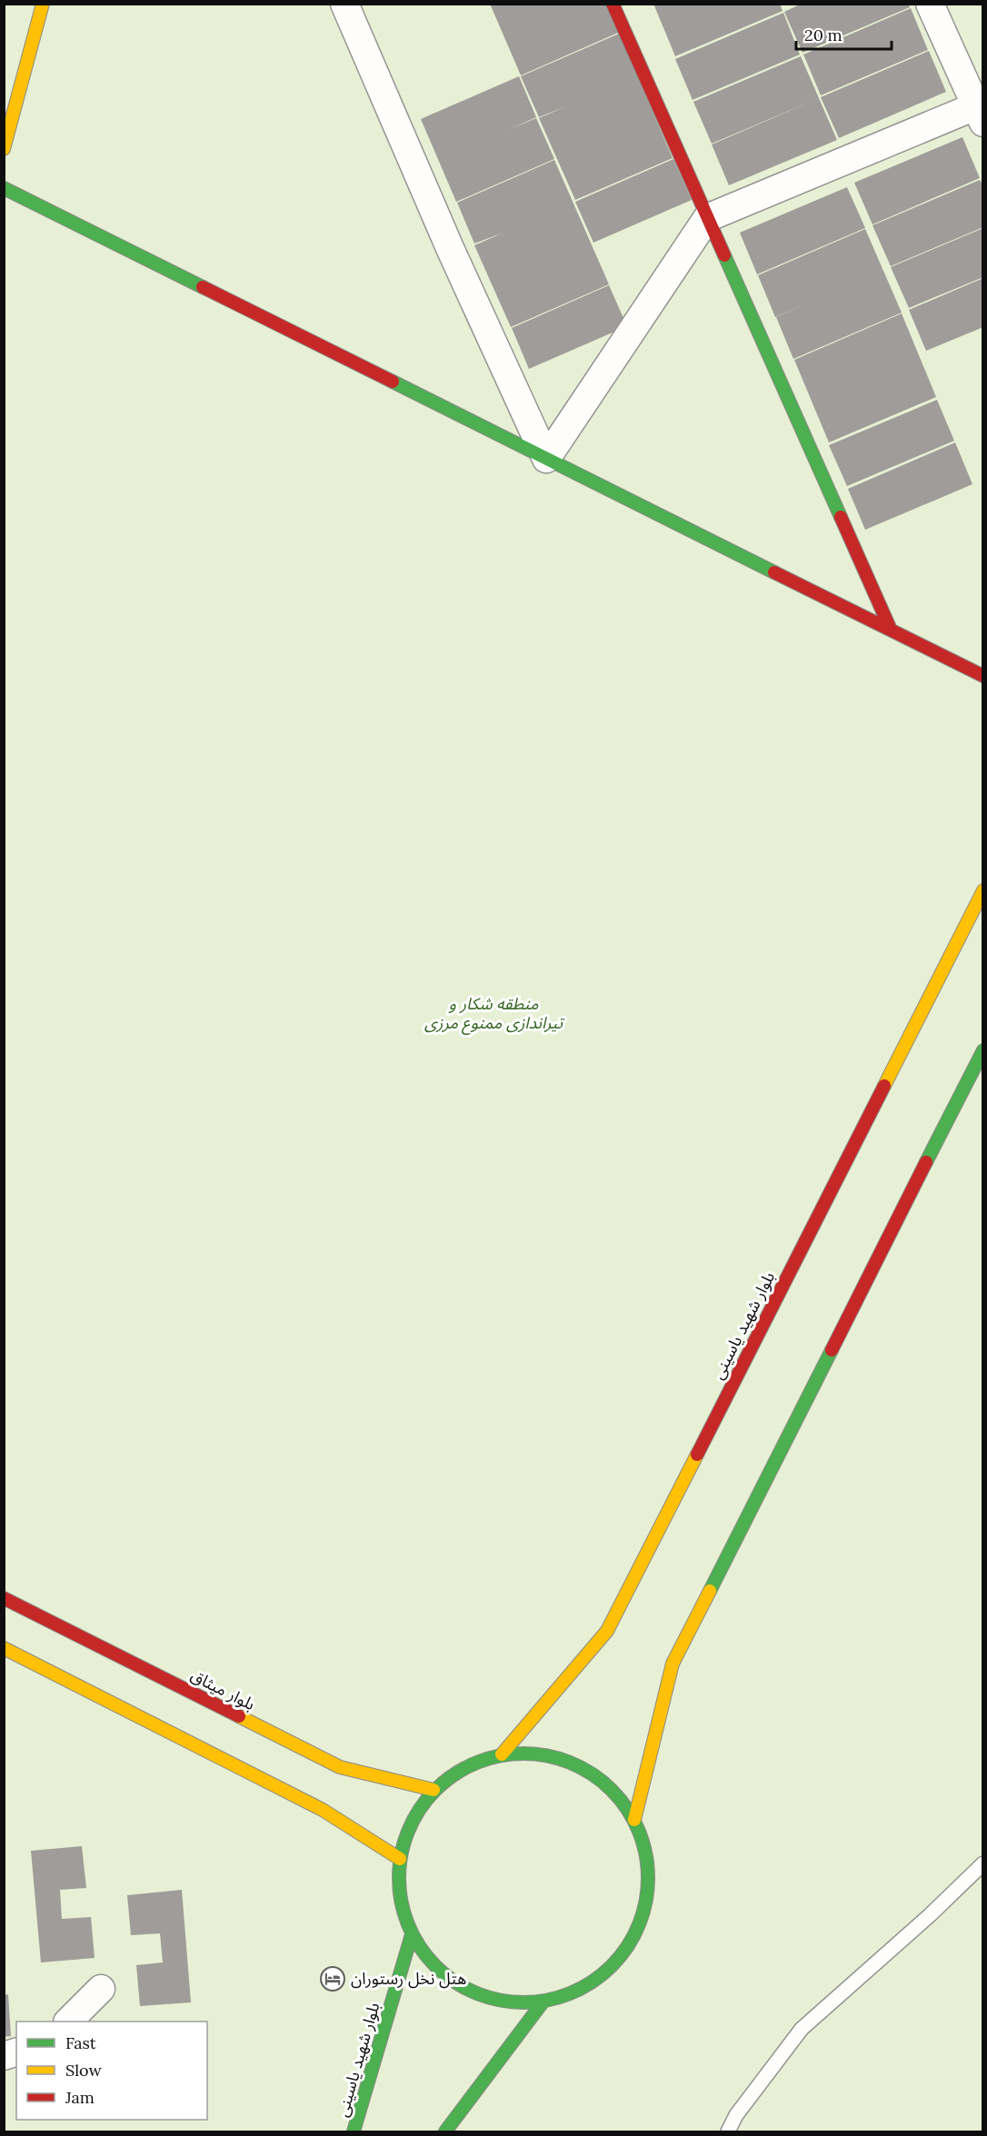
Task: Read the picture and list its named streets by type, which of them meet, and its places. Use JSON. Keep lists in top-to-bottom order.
{
  "streets": {
    "main road": ["بلوار شهید یاسینی", "بلوار میثاق"]
  },
  "parks": ["منطقه شکار و تیراندازی ممنوع مرزی"],
  "places": {
    "hotel": ["هتل نخل رستوران"]
  },
  "legend": ["Fast", "Slow", "Jam"],
  "scale_bar": "20 m"
}
